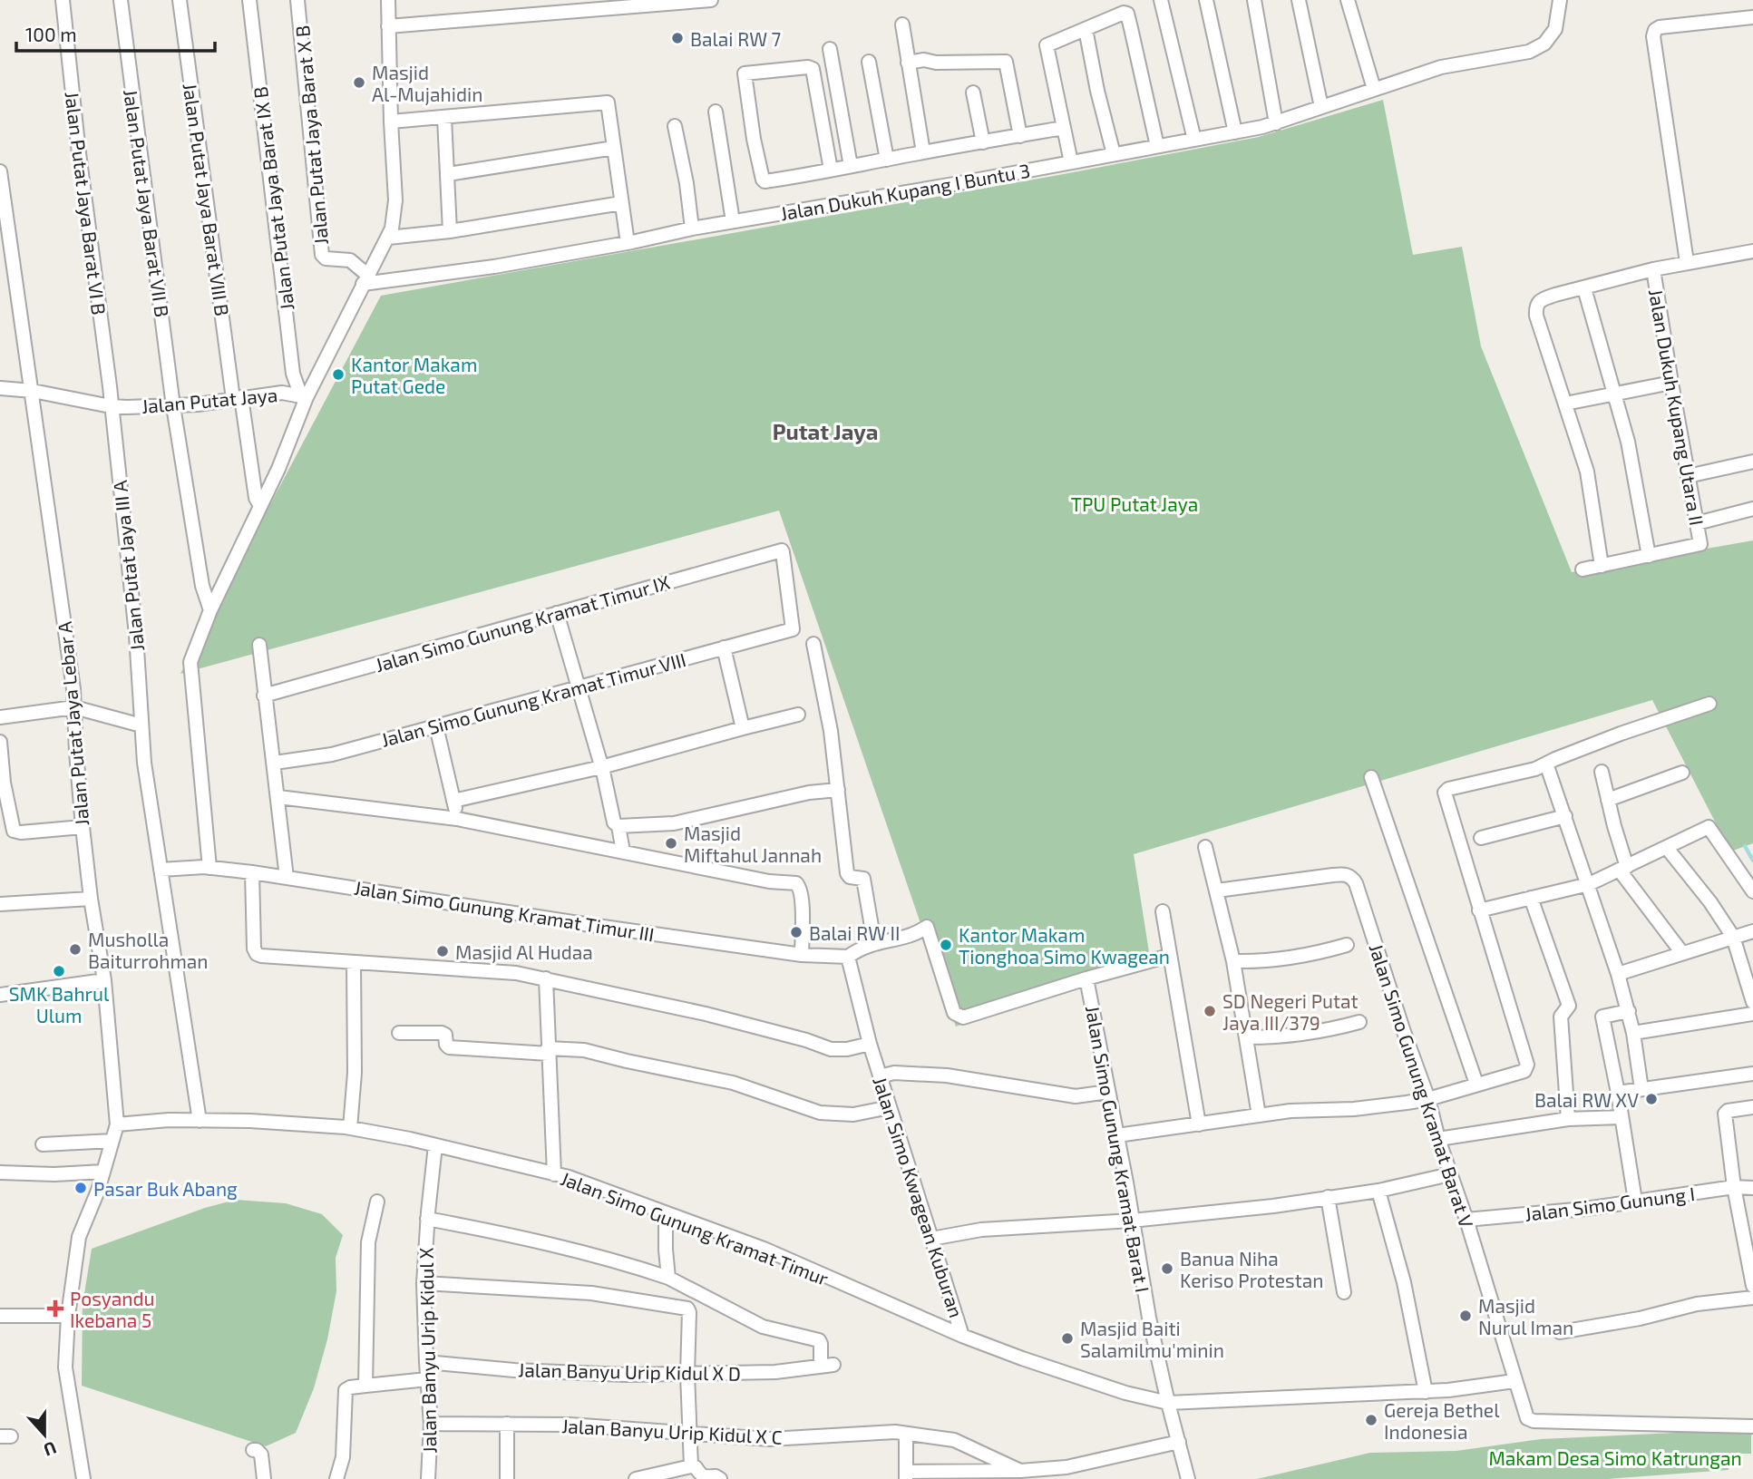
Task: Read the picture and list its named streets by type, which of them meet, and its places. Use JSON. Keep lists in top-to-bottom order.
{
  "streets": {
    "street": [
      "Jalan Putat Jaya Barat X B",
      "Jalan Dukuh Kupang I Buntu 3",
      "Jalan Putat Jaya Barat IX B",
      "Jalan Putat Jaya Barat VIII B",
      "Jalan Putat Jaya Barat VI B",
      "Jalan Putat Jaya Barat VII B",
      "Jalan Putat Jaya",
      "Jalan Dukuh Kupang Utara II",
      "Jalan Putat Jaya III A",
      "Jalan Simo Gunung Kramat Timur IX",
      "Jalan Simo Gunung Kramat Timur VIII",
      "Jalan Putat Jaya Lebar A",
      "Jalan Simo Gunung Kramat Timur III",
      "Jalan Simo Gunung Kramat Barat V",
      "Jalan Simo Gunung Kramat Barat I",
      "Jalan Simo Kwagean Kuburan",
      "Jalan Simo Gunung I",
      "Jalan Simo Gunung Kramat Timur",
      "Jalan Banyu Urip Kidul X",
      "Jalan Banyu Urip Kidul X D",
      "Jalan Banyu Urip Kidul X C"
    ]
  },
  "crossings": [
    ["Jalan Putat Jaya Barat X B", "Jalan Dukuh Kupang I Buntu 3"],
    ["Jalan Putat Jaya Barat IX B", "Jalan Putat Jaya"],
    ["Jalan Putat Jaya Barat VIII B", "Jalan Putat Jaya"],
    ["Jalan Putat Jaya Barat VI B", "Jalan Putat Jaya"],
    ["Jalan Putat Jaya Barat VI B", "Jalan Putat Jaya III A"],
    ["Jalan Putat Jaya Barat VII B", "Jalan Putat Jaya"],
    ["Jalan Putat Jaya", "Jalan Putat Jaya III A"],
    ["Jalan Putat Jaya", "Jalan Putat Jaya Lebar A"],
    ["Jalan Putat Jaya III A", "Jalan Simo Gunung Kramat Timur III"],
    ["Jalan Putat Jaya III A", "Jalan Simo Gunung Kramat Timur"],
    ["Jalan Simo Gunung Kramat Timur IX", "Jalan Simo Gunung Kramat Timur VIII"],
    ["Jalan Putat Jaya Lebar A", "Jalan Simo Gunung Kramat Timur"],
    ["Jalan Simo Gunung Kramat Timur III", "Jalan Simo Kwagean Kuburan"],
    ["Jalan Simo Gunung Kramat Barat V", "Jalan Simo Kwagean Kuburan"],
    ["Jalan Simo Gunung Kramat Barat V", "Jalan Simo Gunung I"],
    ["Jalan Simo Gunung Kramat Barat I", "Jalan Simo Kwagean Kuburan"],
    ["Jalan Simo Kwagean Kuburan", "Jalan Simo Gunung Kramat Timur"],
    ["Jalan Simo Gunung Kramat Timur", "Jalan Banyu Urip Kidul X"],
    ["Jalan Banyu Urip Kidul X", "Jalan Banyu Urip Kidul X D"],
    ["Jalan Banyu Urip Kidul X", "Jalan Banyu Urip Kidul X C"]
  ],
  "districts": ["Putat Jaya"],
  "parks": ["TPU Putat Jaya", "Makam Desa Simo Katrungan"],
  "places": {
    "other": [
      "Balai RW 7",
      "Masjid Al-Mujahidin",
      "Kantor Makam Putat Gede",
      "Masjid Miftahul Jannah",
      "Balai RW II",
      "Kantor Makam Tionghoa Simo Kwagean",
      "Musholla Baiturrohman",
      "Masjid Al Hudaa",
      "SMK Bahrul Ulum",
      "SD Negeri Putat Jaya III/379",
      "Balai RW XV",
      "Pasar Buk Abang",
      "Banua Niha Keriso Protestan",
      "Masjid Nurul Iman",
      "Masjid Baiti Salamilmu'minin",
      "Gereja Bethel Indonesia"
    ],
    "health": ["Posyandu Ikebana 5"]
  },
  "scale_bar": "100 m",
  "north": "bottom"
}
